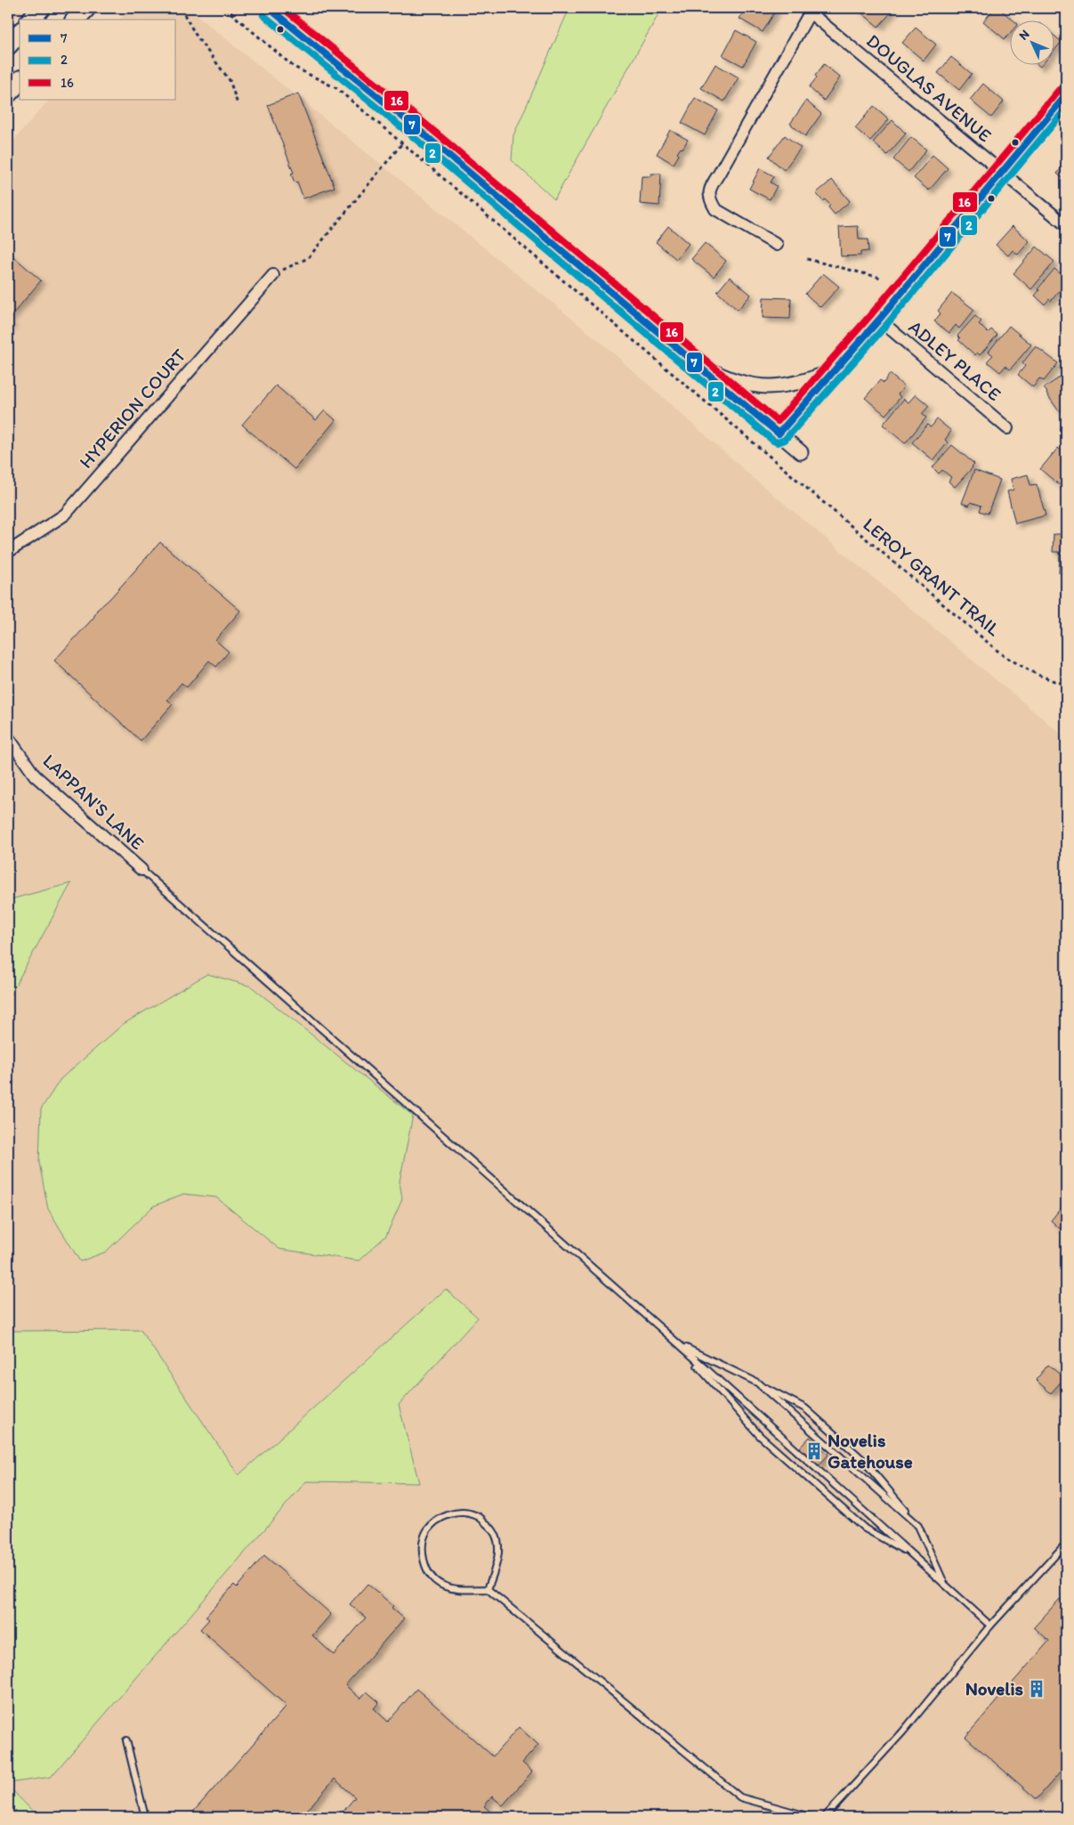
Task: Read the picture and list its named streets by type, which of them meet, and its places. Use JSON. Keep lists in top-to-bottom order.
{
  "streets": {
    "street": [
      "DOUGLAS AVENUE",
      "ADLEY PLACE",
      "HYPERION COURT",
      "LAPPAN'S LANE"
    ],
    "path": ["LEROY GRANT TRAIL"]
  },
  "places": {
    "building": ["Novelis Gatehouse", "Novelis"]
  },
  "lines": ["transit line 7", "transit line 16", "transit line 2"],
  "legend": ["7", "2", "16"],
  "north": "top left"
}
